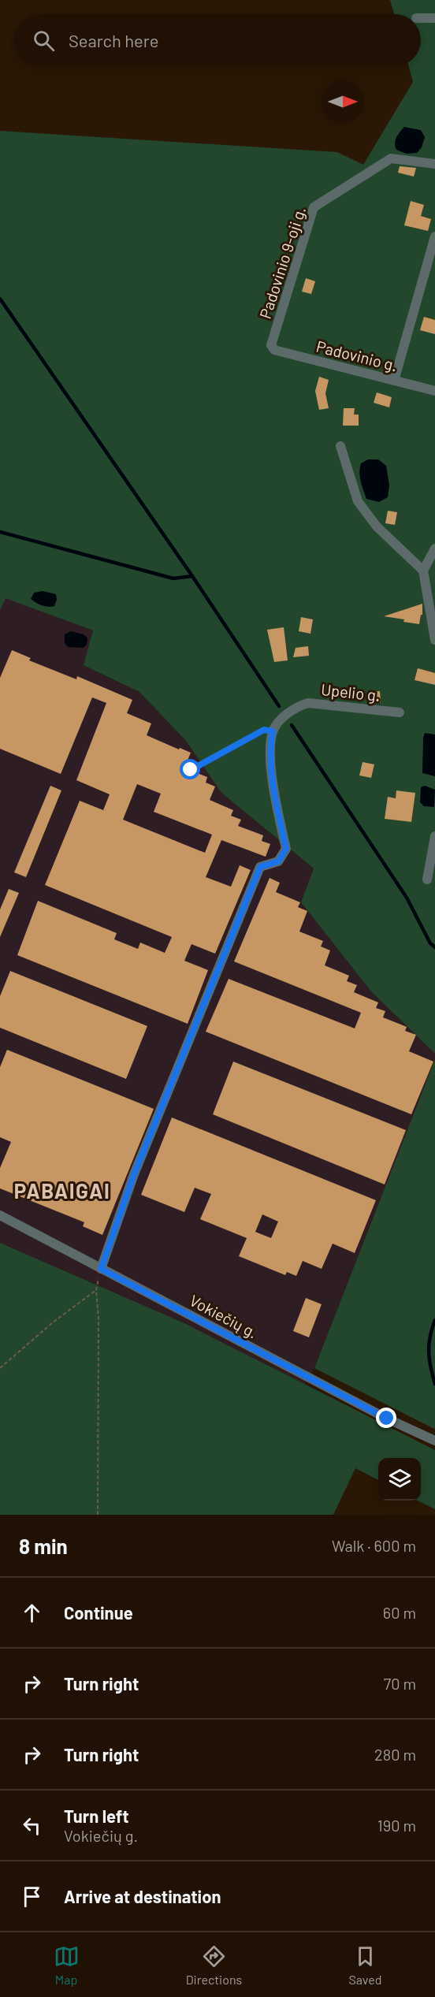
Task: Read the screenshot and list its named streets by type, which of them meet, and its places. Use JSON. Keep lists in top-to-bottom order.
{
  "streets": {
    "street": [
      "Padovinio 9-oji g.",
      "Padovinio g.",
      "Upelio g.",
      "Vokiečių g."
    ]
  },
  "crossings": [
    ["Padovinio 9-oji g.", "Padovinio g."]
  ],
  "districts": ["PABAIGAI"],
  "north": "right",
  "page": {
    "search": "Search here",
    "heading": ["8 min", "Walk · 600 m"],
    "list": [
      ["Continue", "60 m"],
      ["Turn right", "70 m"],
      ["Turn right", "280 m"],
      ["Turn left", "Vokiečių g.", "190 m"],
      "Arrive at destination"
    ],
    "nav": ["Map", "Directions", "Saved"]
  }
}
